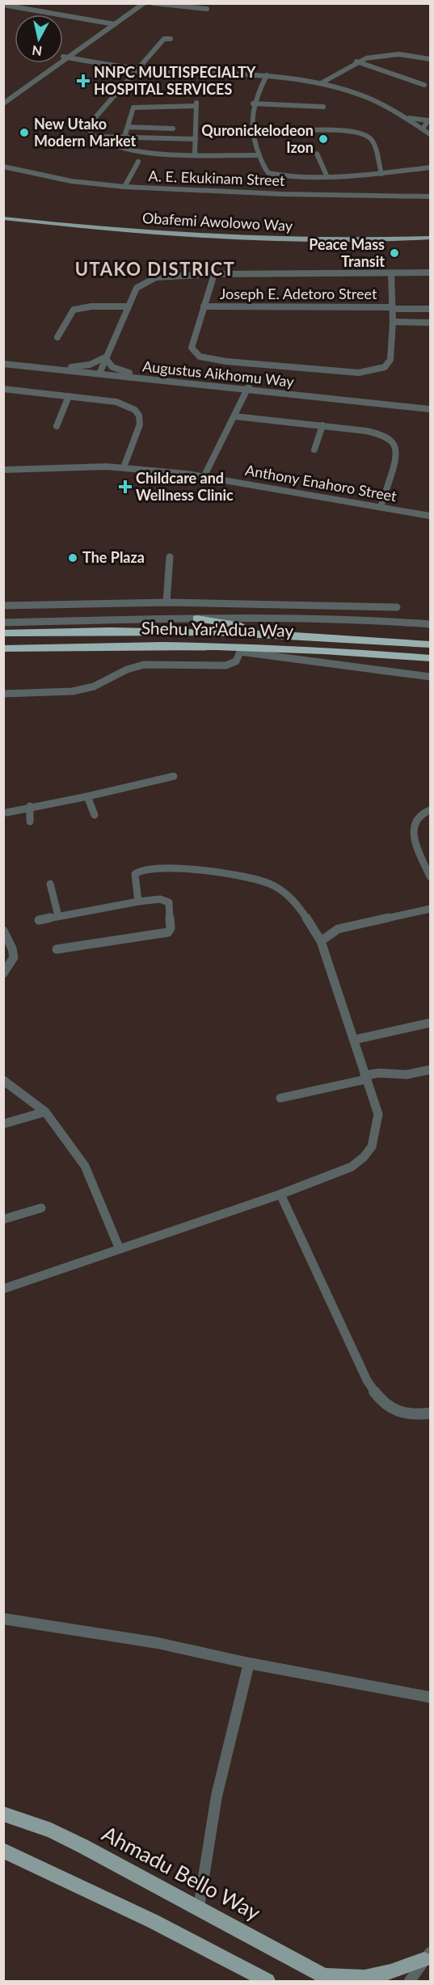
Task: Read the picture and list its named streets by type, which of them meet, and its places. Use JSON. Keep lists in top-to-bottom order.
{
  "streets": {
    "highway": ["Shehu Yar'Adua Way"],
    "main road": ["Obafemi Awolowo Way", "Ahmadu Bello Way"],
    "street": [
      "A. E. Ekukinam Street",
      "Joseph E. Adetoro Street",
      "Augustus Aikhomu Way",
      "Anthony Enahoro Street"
    ]
  },
  "districts": ["UTAKO DISTRICT"],
  "places": {
    "health": ["NNPC MULTISPECIALTY HOSPITAL SERVICES", "Childcare and Wellness Clinic"],
    "other": [
      "New Utako Modern Market",
      "Quronickelodeon Izon",
      "Peace Mass Transit",
      "The Plaza"
    ]
  },
  "north": "bottom"
}
